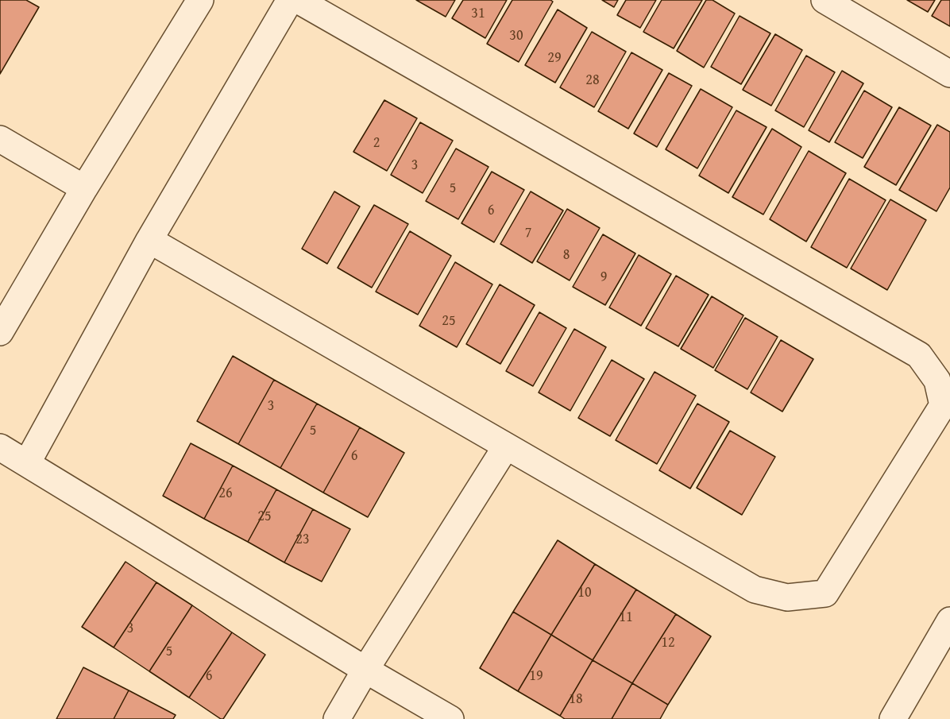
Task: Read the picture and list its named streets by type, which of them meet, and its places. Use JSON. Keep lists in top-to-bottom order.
{
  "house_numbers": [
    "31",
    "30",
    "29",
    "28",
    "2",
    "3",
    "5",
    "6",
    "7",
    "8",
    "9",
    "25",
    "3",
    "5",
    "6",
    "26",
    "25",
    "23",
    "10",
    "11",
    "3",
    "12",
    "5",
    "6",
    "19",
    "18"
  ]
}
